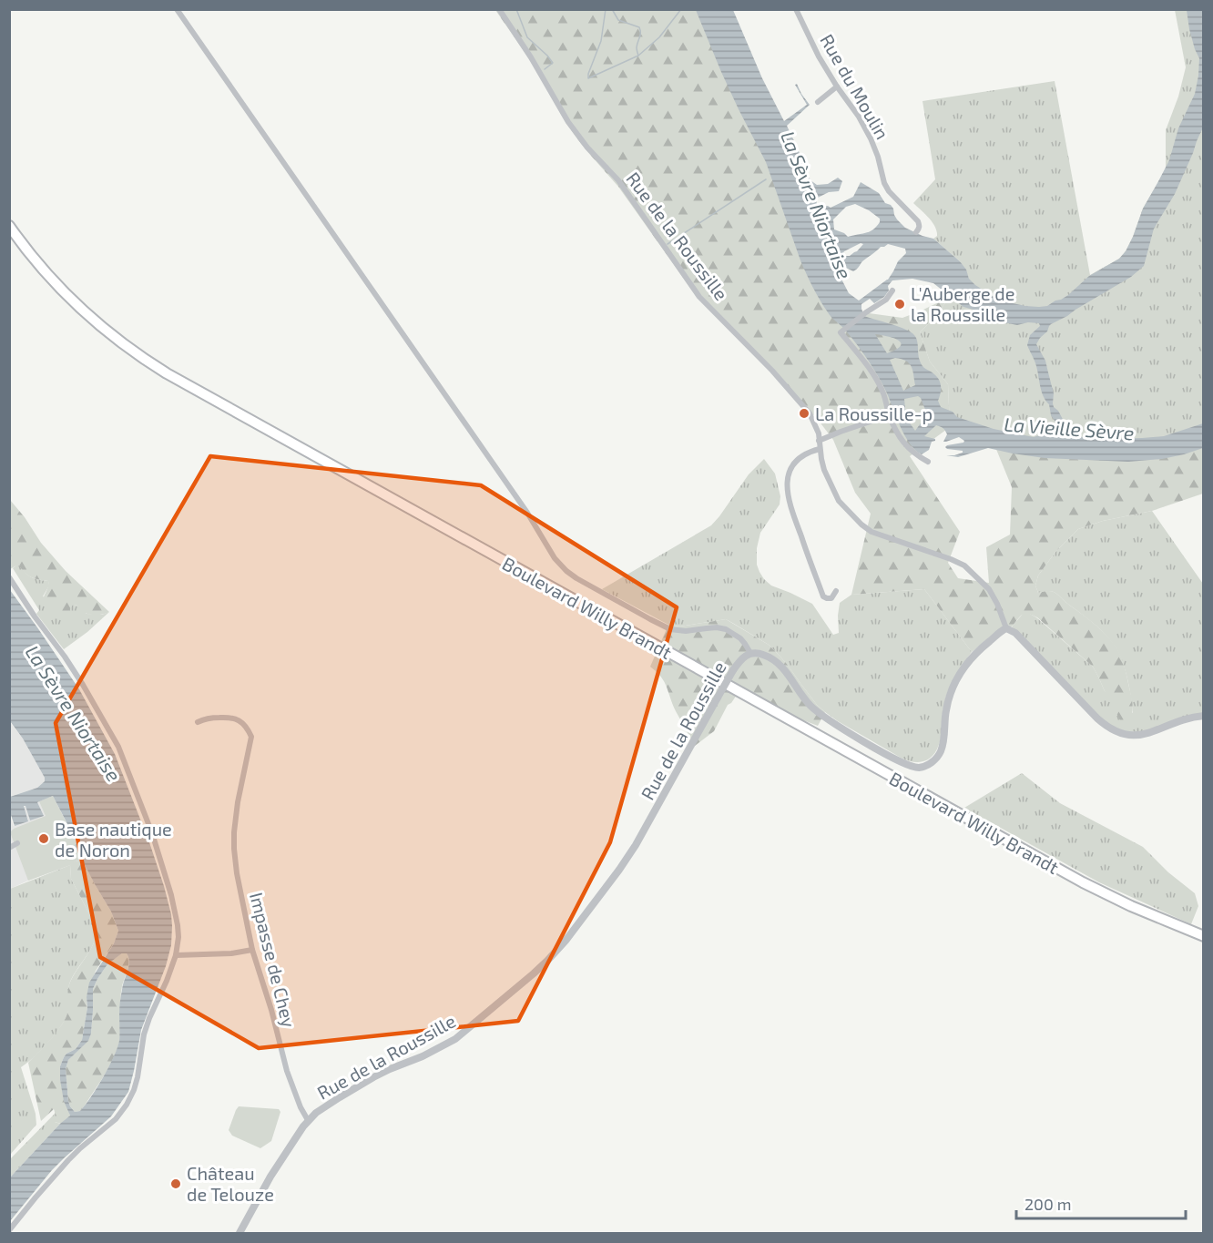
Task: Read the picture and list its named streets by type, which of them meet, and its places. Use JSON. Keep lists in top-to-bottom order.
{
  "streets": {
    "main road": ["Boulevard Willy Brandt"],
    "street": ["Rue du Moulin", "Rue de la Roussille", "Impasse de Chey"]
  },
  "crossings": [
    ["Rue de la Roussille", "Impasse de Chey"]
  ],
  "water": ["La Sèvre Niortaise", "La Vieille Sèvre"],
  "places": [
    "L'Auberge de la Roussille",
    "La Roussille-p",
    "Base nautique de Noron",
    "Château de Telouze"
  ],
  "scale_bar": "200 m"
}
